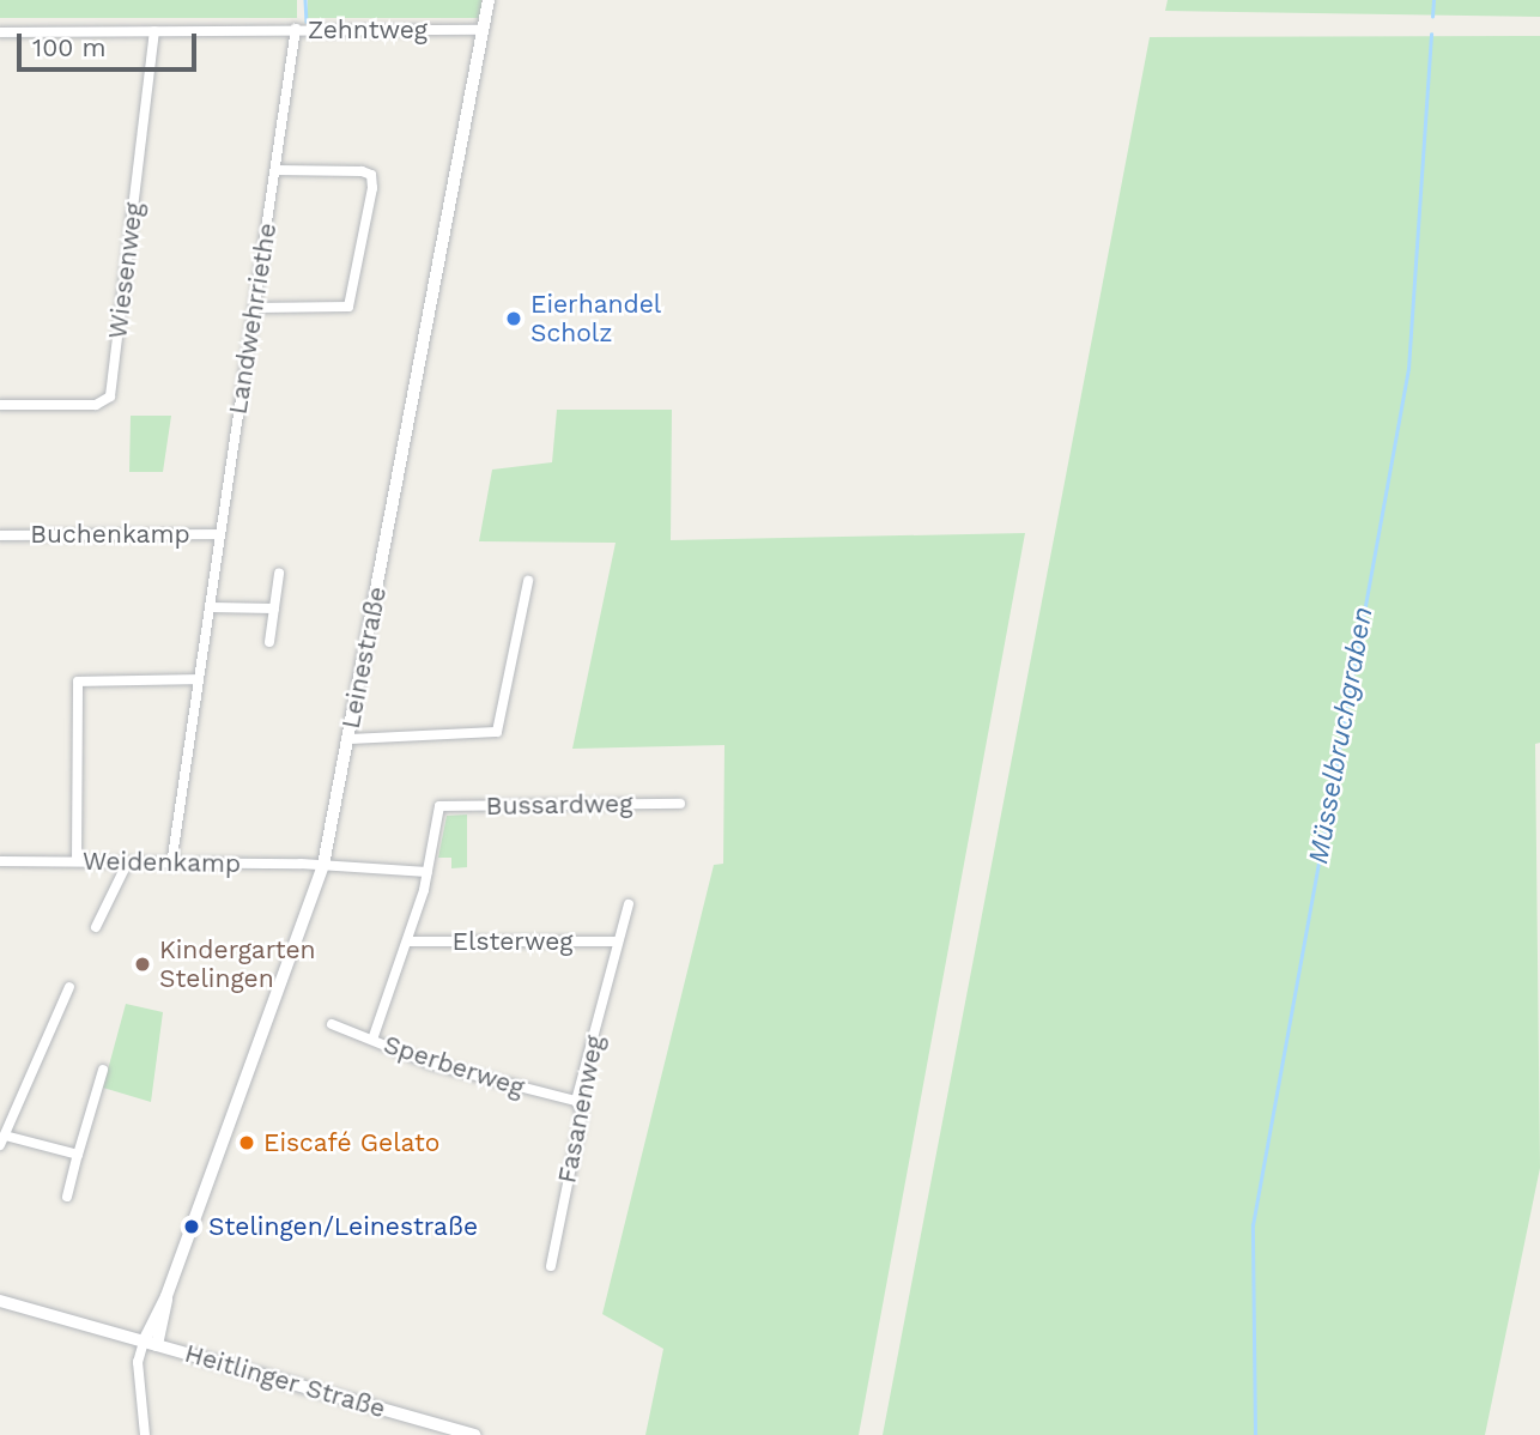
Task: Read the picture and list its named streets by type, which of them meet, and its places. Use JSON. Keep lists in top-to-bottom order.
{
  "streets": {
    "street": [
      "Zehntweg",
      "Wiesenweg",
      "Landwehrriethe",
      "Buchenkamp",
      "Leinestraße",
      "Bussardweg",
      "Weidenkamp",
      "Elsterweg",
      "Sperberweg",
      "Fasanenweg",
      "Heitlinger Straße"
    ]
  },
  "crossings": [
    ["Zehntweg", "Wiesenweg"],
    ["Zehntweg", "Landwehrriethe"],
    ["Zehntweg", "Leinestraße"],
    ["Landwehrriethe", "Buchenkamp"],
    ["Landwehrriethe", "Weidenkamp"],
    ["Leinestraße", "Weidenkamp"],
    ["Leinestraße", "Heitlinger Straße"],
    ["Bussardweg", "Weidenkamp"],
    ["Elsterweg", "Fasanenweg"],
    ["Sperberweg", "Fasanenweg"]
  ],
  "water": ["Müsselbruchgraben"],
  "places": [
    "Eierhandel Scholz",
    "Kindergarten Stelingen",
    "Eiscafé Gelato",
    "Stelingen/Leinestraße"
  ],
  "scale_bar": "100 m"
}
